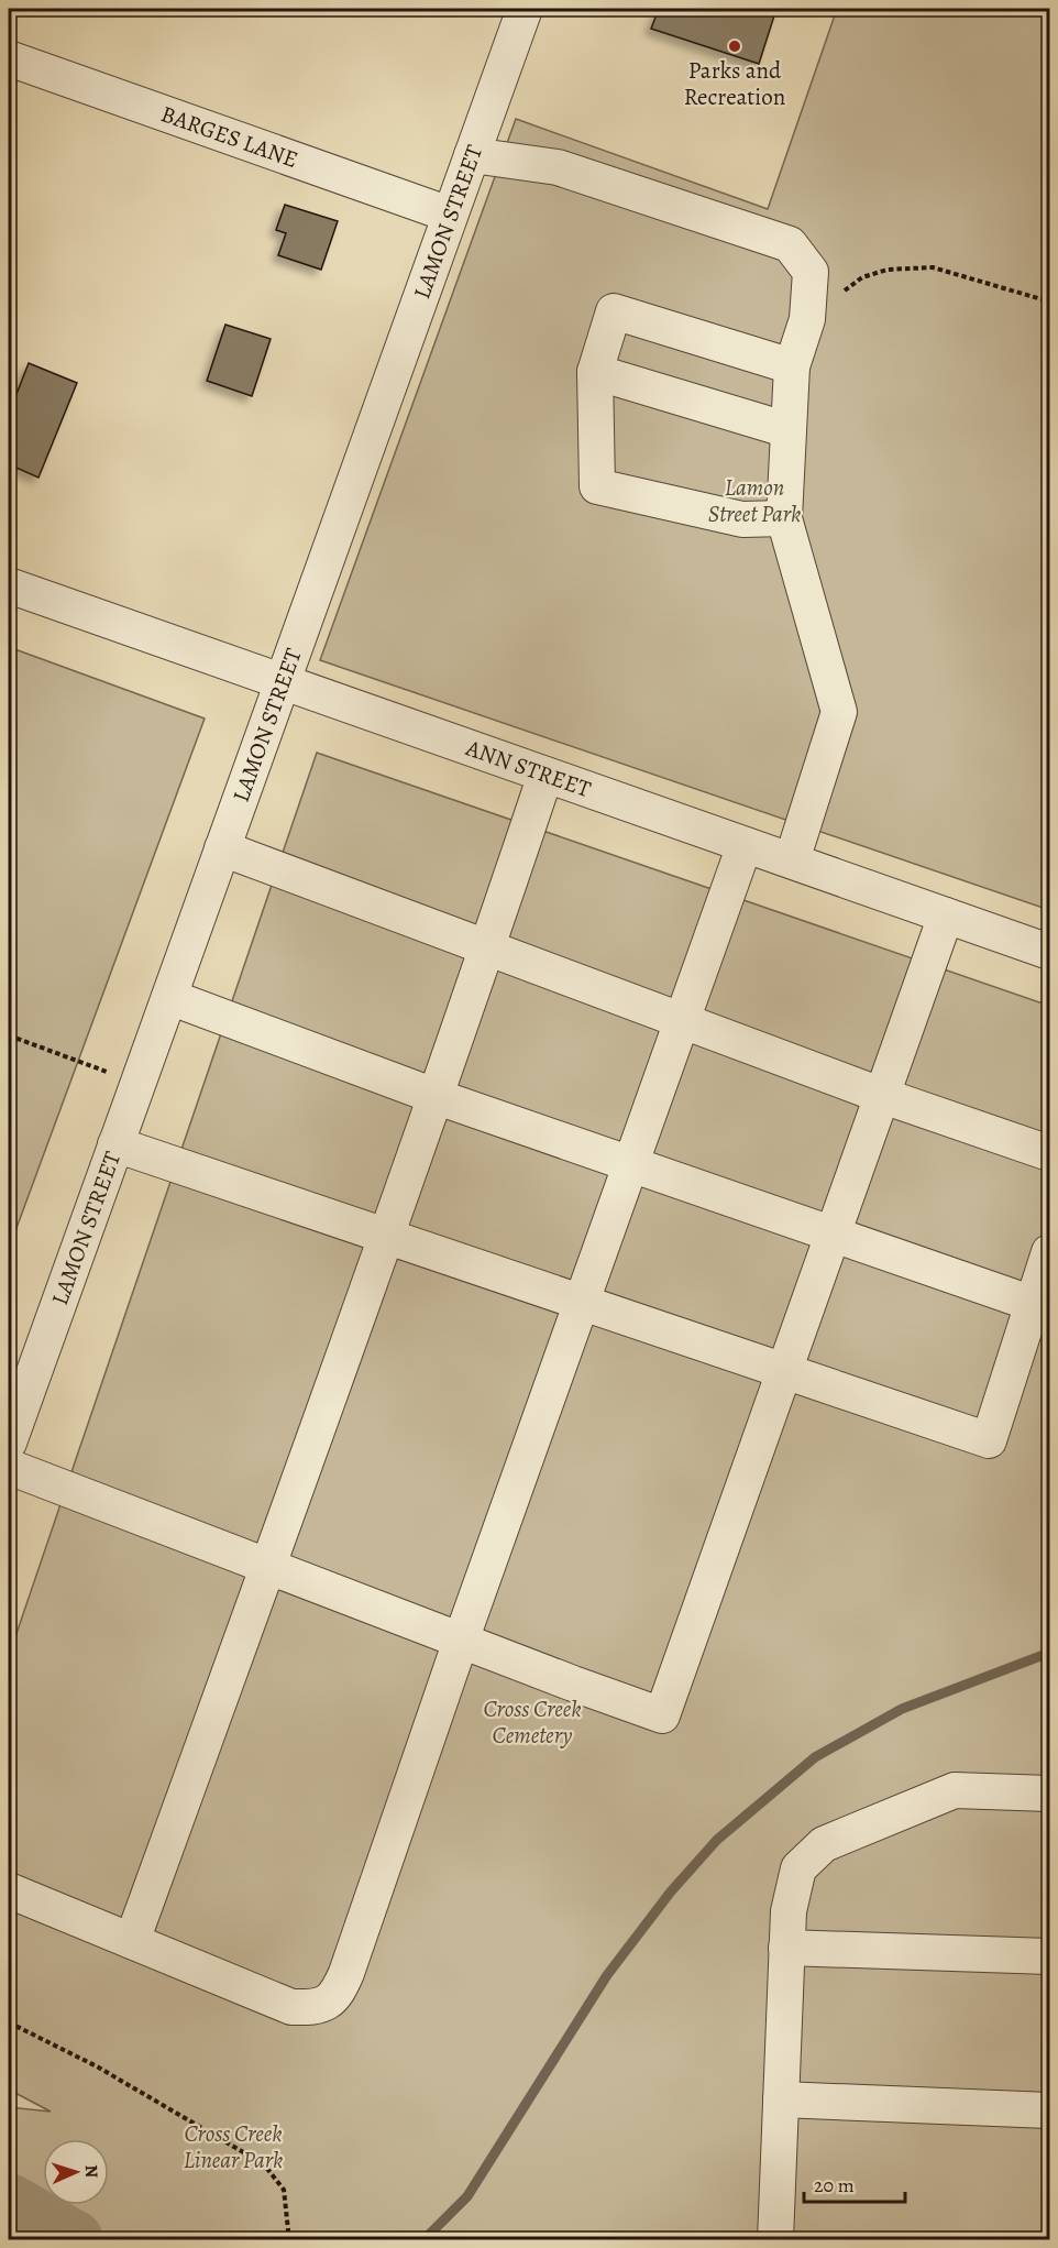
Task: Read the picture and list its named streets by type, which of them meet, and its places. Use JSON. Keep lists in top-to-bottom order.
{
  "streets": {
    "street": ["BARGES LANE", "LAMON STREET", "ANN STREET"]
  },
  "crossings": [
    ["BARGES LANE", "LAMON STREET"],
    ["LAMON STREET", "ANN STREET"]
  ],
  "parks": ["Lamon Street Park", "Cross Creek Cemetery", "Cross Creek Linear Park"],
  "places": ["Parks and Recreation"],
  "scale_bar": "20 m",
  "north": "right"
}
